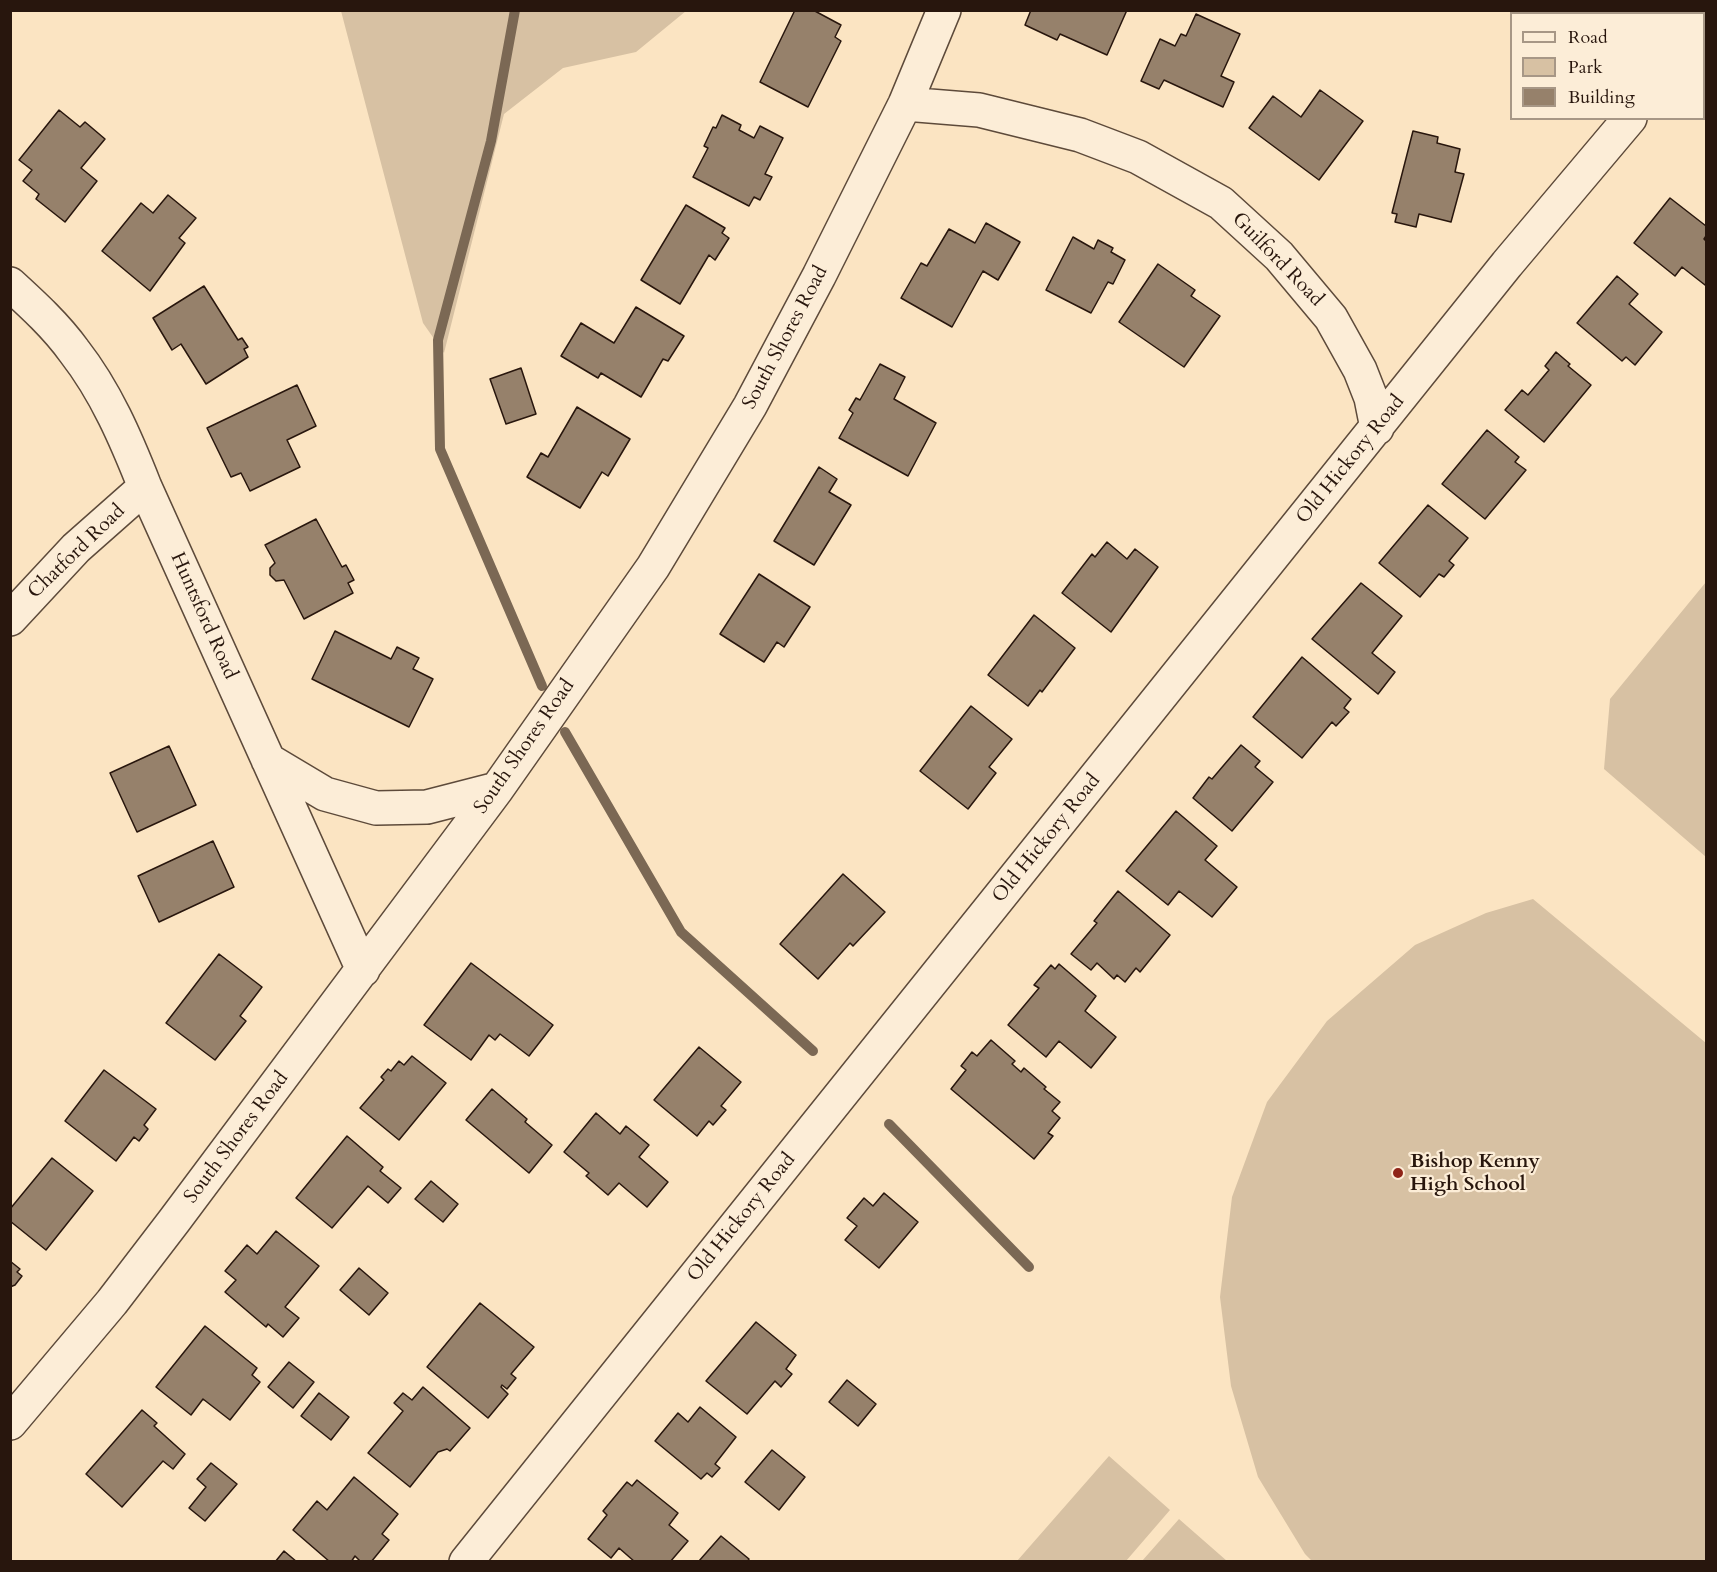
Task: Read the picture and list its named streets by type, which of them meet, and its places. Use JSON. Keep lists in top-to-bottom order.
{
  "streets": {
    "street": [
      "Guilford Road",
      "South Shores Road",
      "Old Hickory Road",
      "Chatford Road",
      "Huntsford Road"
    ]
  },
  "crossings": [
    ["Guilford Road", "South Shores Road"],
    ["Guilford Road", "Old Hickory Road"],
    ["South Shores Road", "Huntsford Road"],
    ["Chatford Road", "Huntsford Road"]
  ],
  "places": ["Bishop Kenny High School"],
  "legend": ["Road", "Park", "Building"]
}
